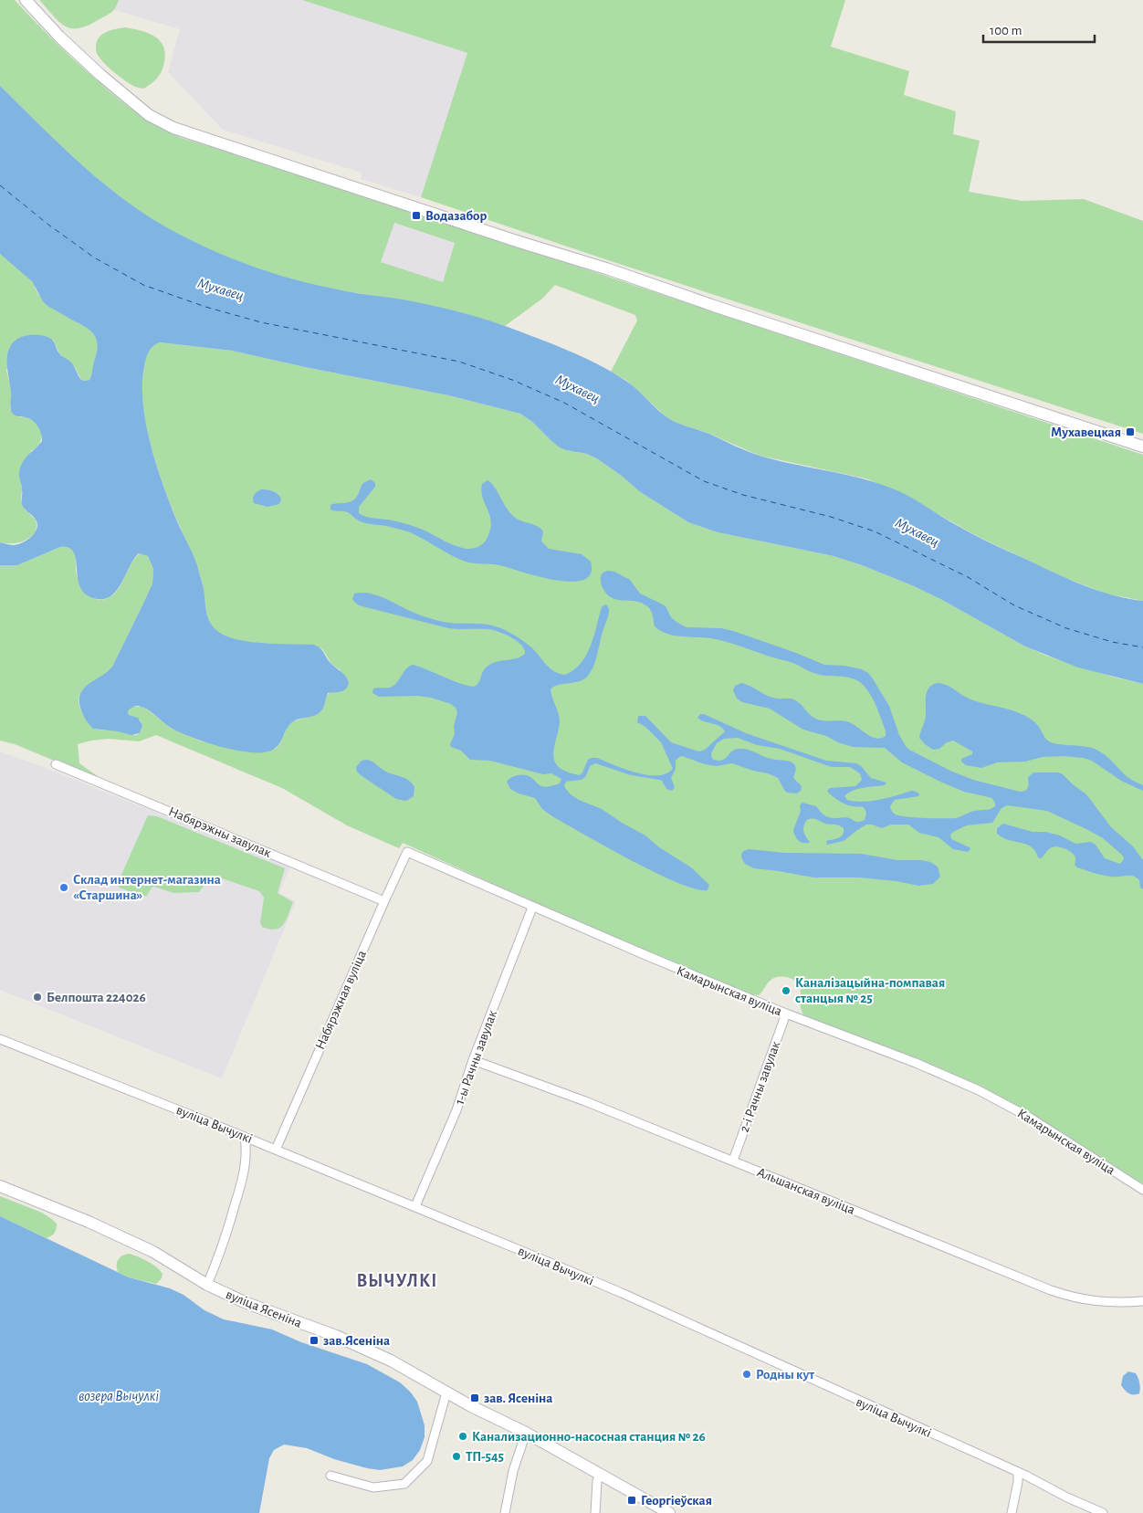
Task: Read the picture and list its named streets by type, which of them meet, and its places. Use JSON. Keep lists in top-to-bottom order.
{
  "streets": {
    "street": [
      "Набярэжны завулак",
      "Камарынская вуліца",
      "Набярэжная вуліца",
      "1-ы Рачны завулак",
      "2-і Рачны завулак",
      "вуліца Вычулкі",
      "Альшанская вуліца",
      "вуліца Ясеніна"
    ]
  },
  "crossings": [
    ["Набярэжны завулак", "Набярэжная вуліца"],
    ["Камарынская вуліца", "Набярэжная вуліца"],
    ["Камарынская вуліца", "1-ы Рачны завулак"],
    ["Камарынская вуліца", "2-і Рачны завулак"],
    ["Набярэжная вуліца", "вуліца Вычулкі"],
    ["1-ы Рачны завулак", "вуліца Вычулкі"],
    ["1-ы Рачны завулак", "Альшанская вуліца"],
    ["2-і Рачны завулак", "Альшанская вуліца"]
  ],
  "districts": ["ВЫЧУЛКІ"],
  "water": ["Мухавец", "возера Вычулкі"],
  "places": {
    "transit": [
      "Водазабор",
      "Мухавецкая",
      "зав.Ясеніна",
      "зав. Ясеніна",
      "Георгіеўская"
    ],
    "other": [
      "Склад интернет-магазина «Старшина»",
      "Каналізацыйна-помпавая станцыя № 25",
      "Белпошта 224026",
      "Родны кут",
      "Канализационно-насосная станция № 26",
      "ТП-545"
    ]
  },
  "scale_bar": "100 m"
}
